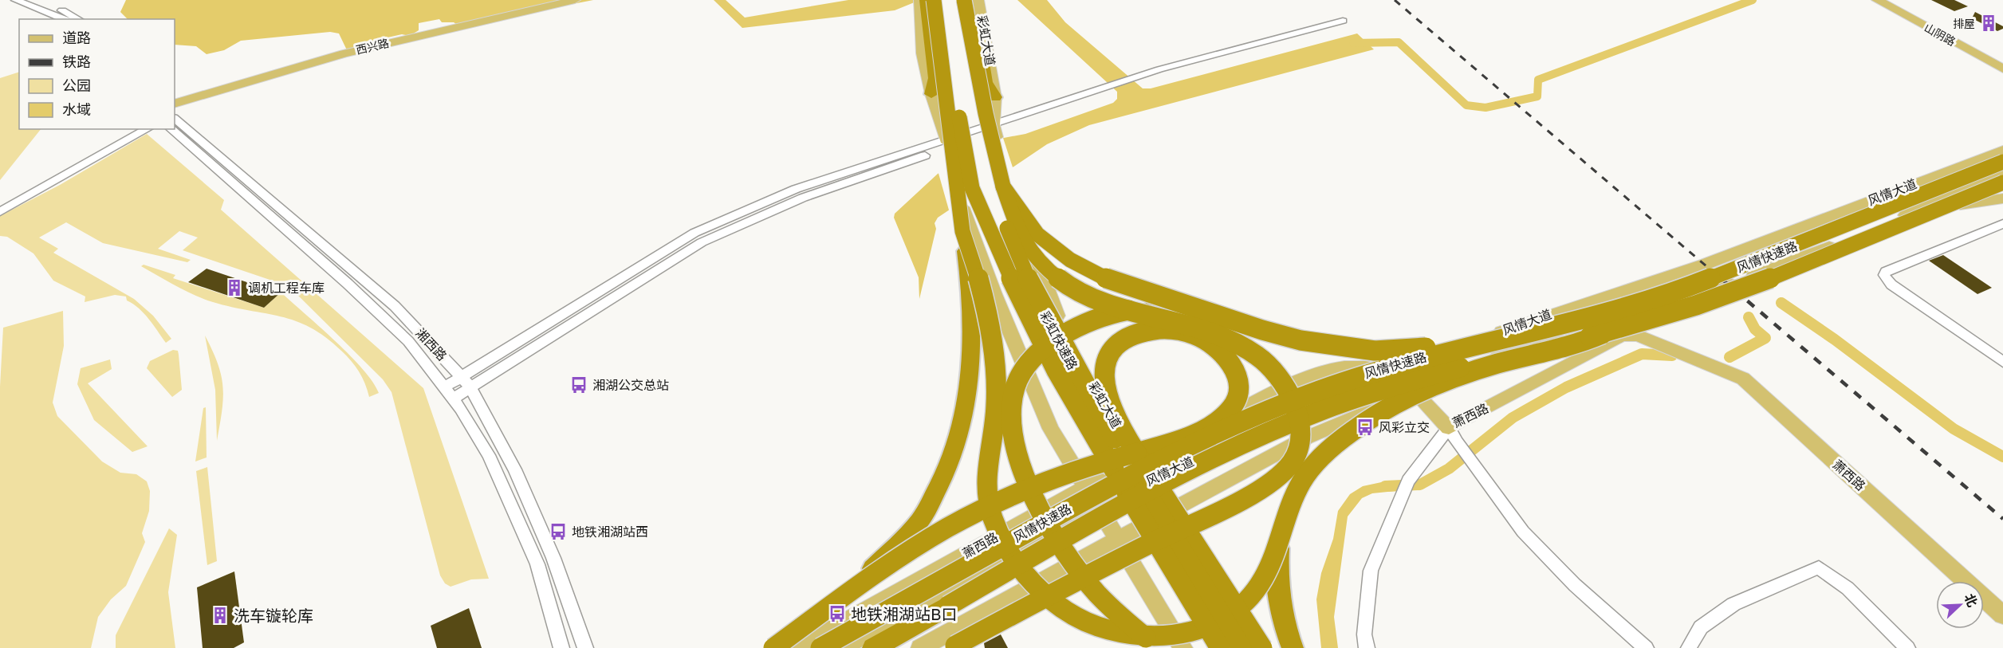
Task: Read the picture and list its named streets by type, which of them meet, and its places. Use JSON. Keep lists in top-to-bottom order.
{
  "streets": {
    "highway": ["风情快速路", "彩虹快速路"],
    "main road": [
      "山阴路",
      "彩虹大道",
      "西兴路",
      "风情大道",
      "萧西路"
    ],
    "street": ["湘西路"]
  },
  "crossings": [
    ["彩虹大道", "风情大道"],
    ["彩虹大道", "萧西路"],
    ["风情大道", "萧西路"]
  ],
  "places": {
    "building": ["排屋", "调机工程车库", "洗车镟轮库"],
    "bus stop": [
      "湘湖公交总站",
      "风彩立交",
      "地铁湘湖站西",
      "地铁湘湖站B口"
    ]
  },
  "legend": [
    "道路",
    "铁路",
    "公园",
    "水域"
  ],
  "north": "top right"
}
